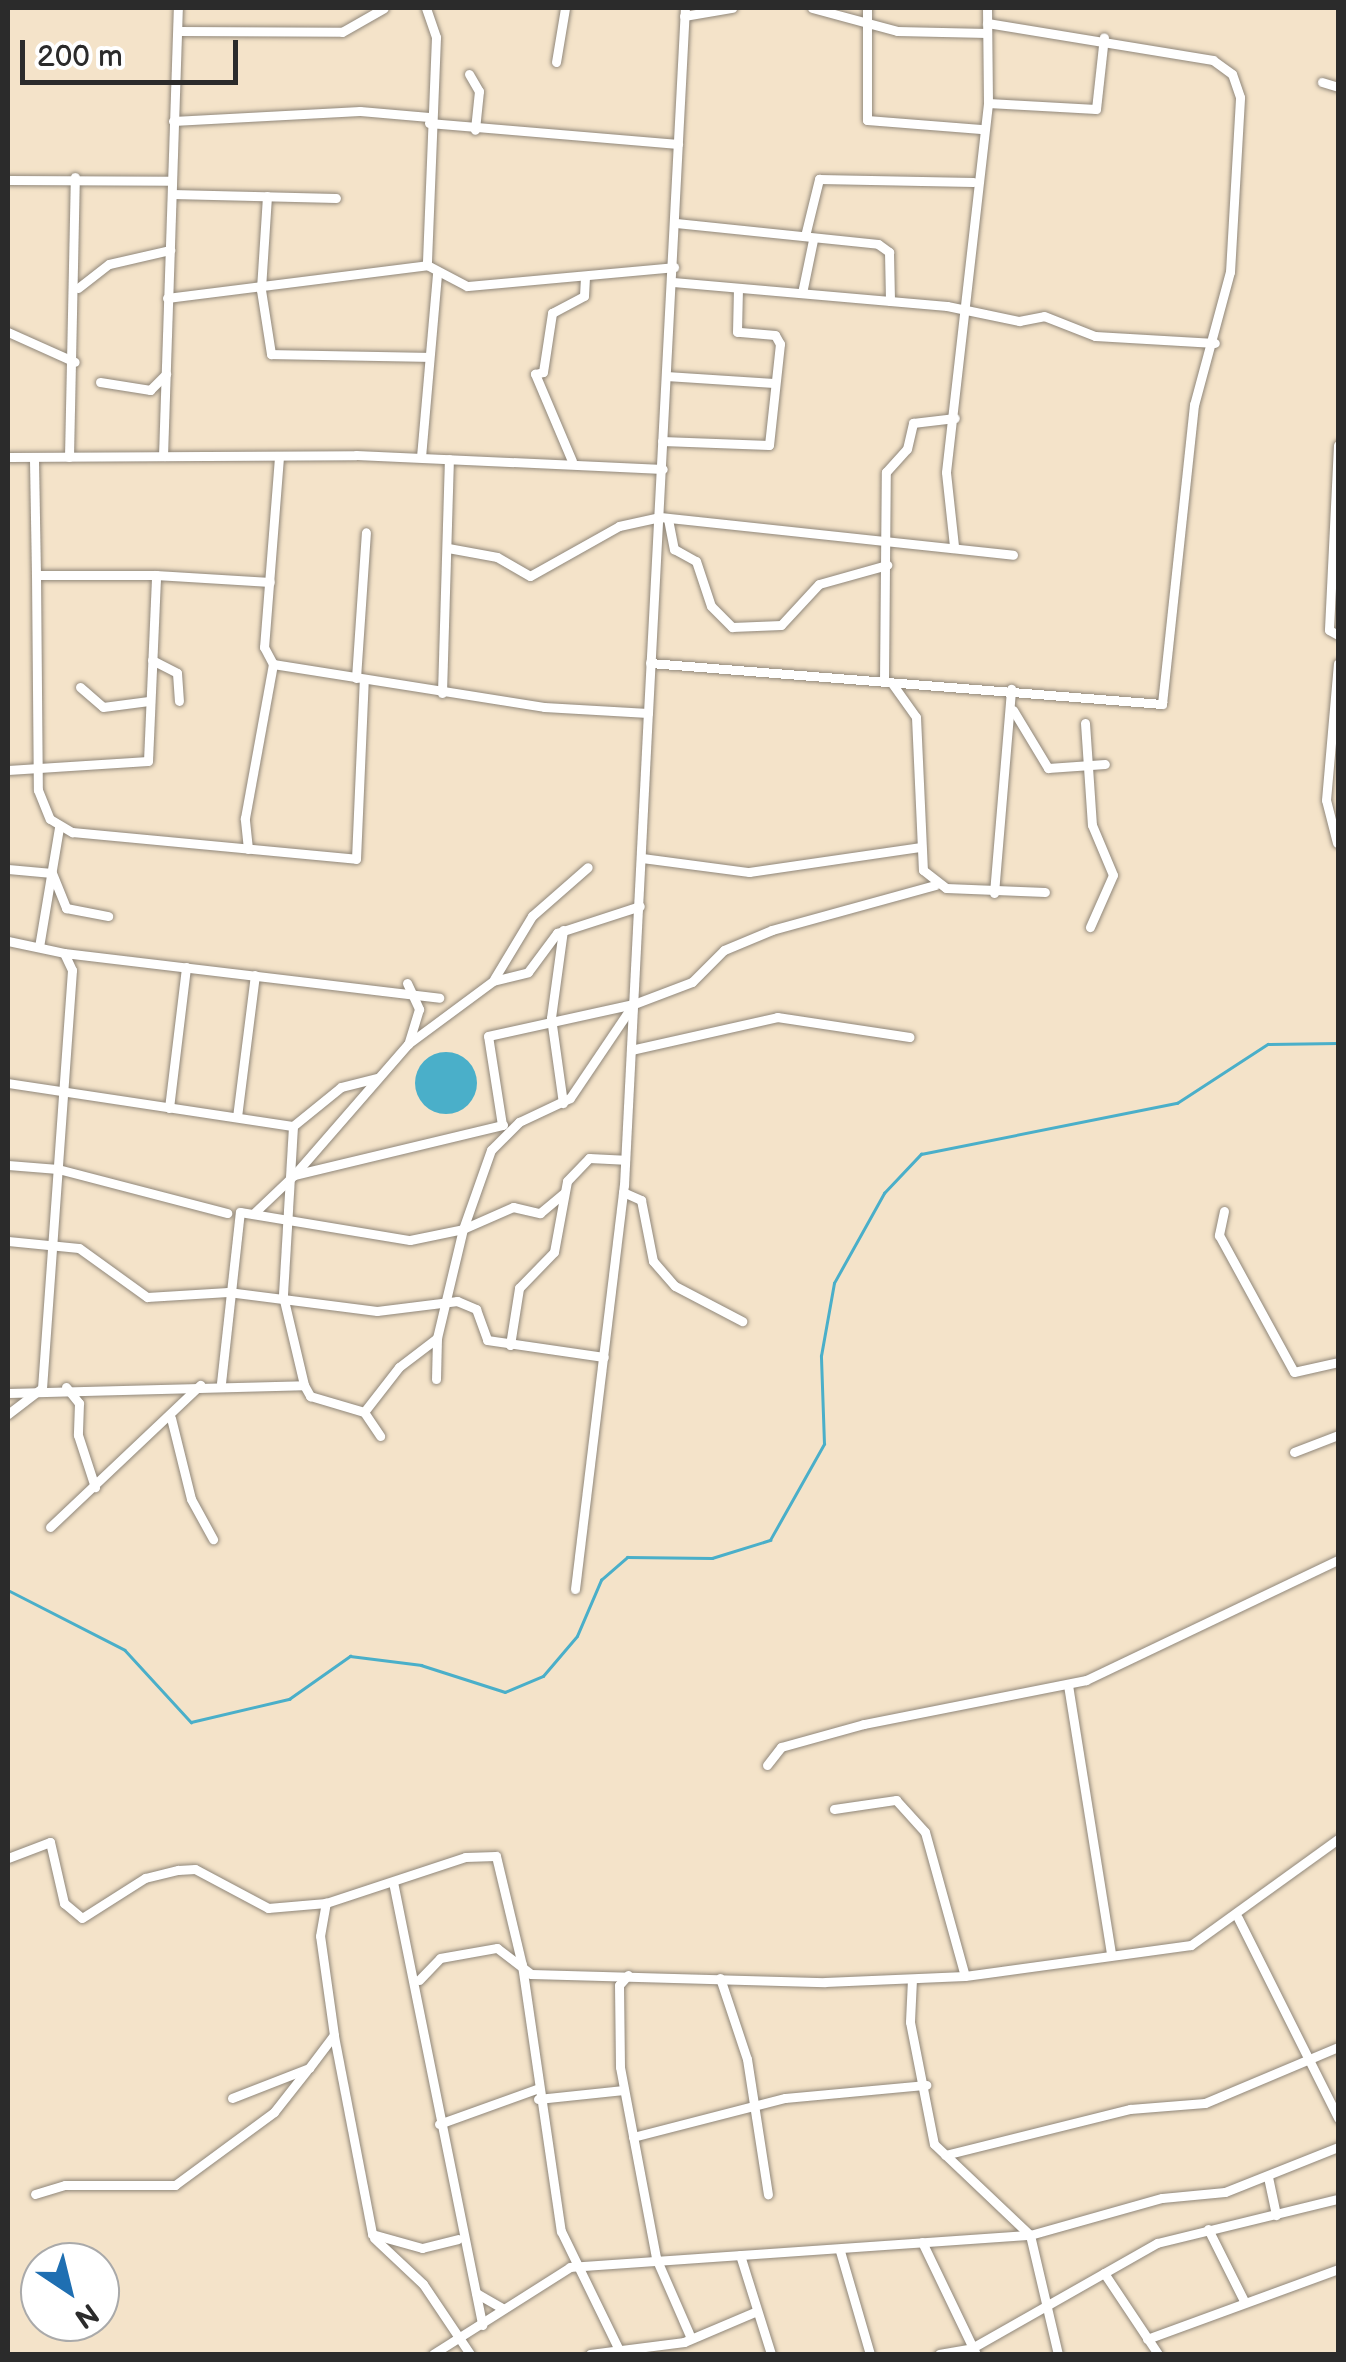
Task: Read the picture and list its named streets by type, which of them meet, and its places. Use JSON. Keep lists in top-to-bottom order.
{
  "scale_bar": "200 m",
  "north": "bottom right"
}
